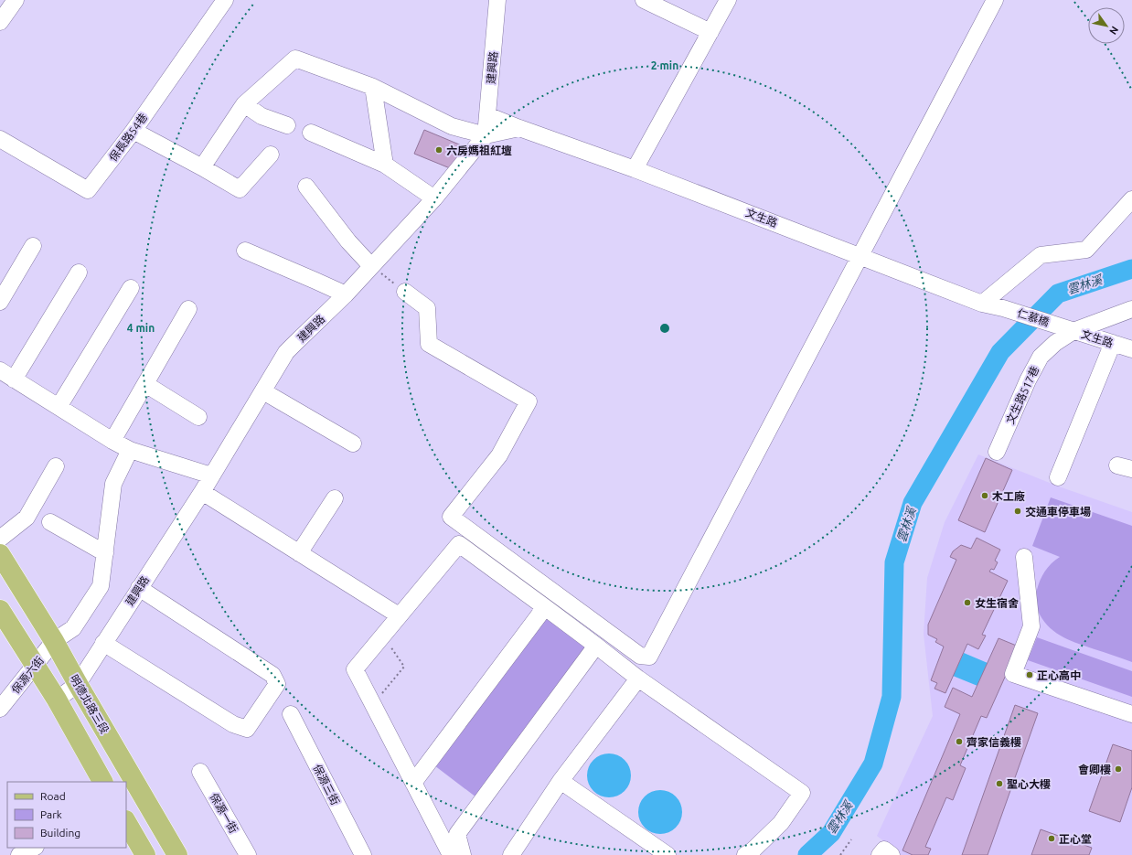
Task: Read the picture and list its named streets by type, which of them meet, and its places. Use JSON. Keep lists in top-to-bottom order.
{
  "streets": {
    "main road": ["明德北路三段"],
    "street": [
      "建興路",
      "保長路54巷",
      "文生路",
      "仁慕橋",
      "文生路517巷",
      "保源六街",
      "保源三街",
      "保源一街"
    ]
  },
  "crossings": [
    ["建興路", "文生路"],
    ["建興路", "明德北路三段"],
    ["文生路", "仁慕橋"],
    ["文生路", "文生路517巷"],
    ["仁慕橋", "文生路517巷"],
    ["保源六街", "明德北路三段"]
  ],
  "water": ["雲林溪"],
  "places": [
    "六房媽祖紅壇",
    "木工廠",
    "交通車停車場",
    "女生宿舍",
    "正心高中",
    "齊家信義樓",
    "會卿樓",
    "聖心大樓",
    "正心堂"
  ],
  "legend": ["Road", "Park", "Building"],
  "north": "bottom right",
  "rings": ["2 min", "4 min"]
}
